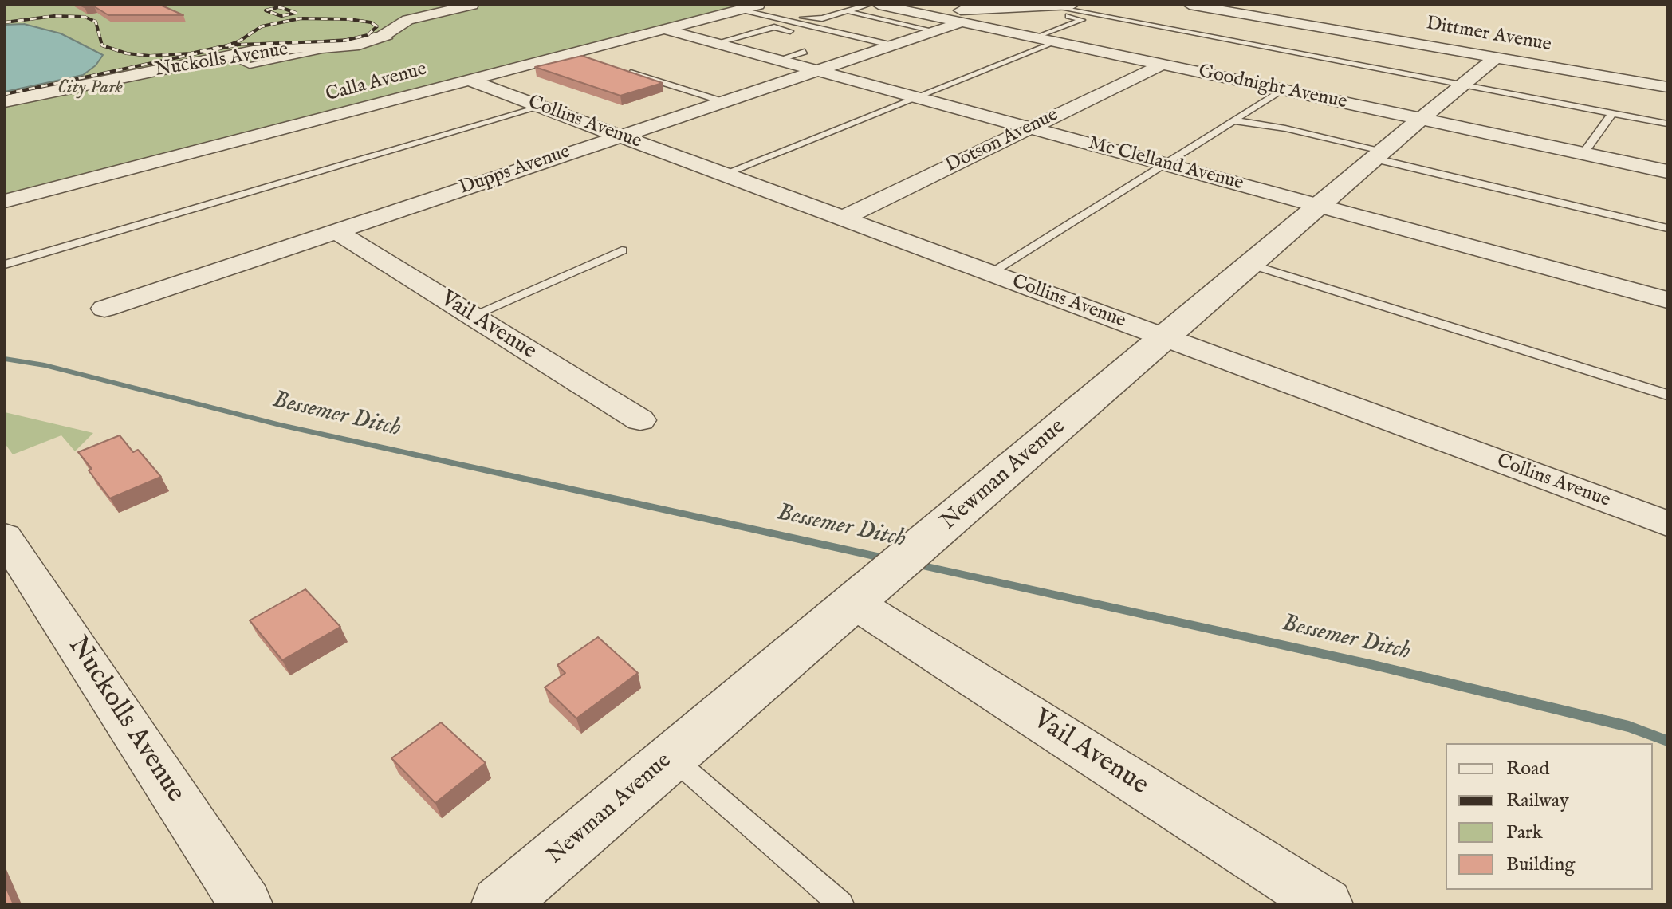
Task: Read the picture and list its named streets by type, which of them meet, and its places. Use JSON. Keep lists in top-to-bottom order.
{
  "streets": {
    "street": [
      "Dittmer Avenue",
      "Nuckolls Avenue",
      "Calla Avenue",
      "Goodnight Avenue",
      "Collins Avenue",
      "Dotson Avenue",
      "Mc Clelland Avenue",
      "Dupps Avenue",
      "Vail Avenue",
      "Newman Avenue"
    ]
  },
  "crossings": [
    ["Calla Avenue", "Collins Avenue"],
    ["Calla Avenue", "Mc Clelland Avenue"],
    ["Goodnight Avenue", "Dotson Avenue"],
    ["Goodnight Avenue", "Dupps Avenue"],
    ["Goodnight Avenue", "Newman Avenue"],
    ["Collins Avenue", "Dotson Avenue"],
    ["Collins Avenue", "Dupps Avenue"],
    ["Collins Avenue", "Newman Avenue"],
    ["Dotson Avenue", "Mc Clelland Avenue"],
    ["Mc Clelland Avenue", "Dupps Avenue"],
    ["Mc Clelland Avenue", "Newman Avenue"],
    ["Dupps Avenue", "Vail Avenue"],
    ["Vail Avenue", "Newman Avenue"]
  ],
  "water": ["Bessemer Ditch"],
  "parks": ["City Park"],
  "legend": [
    "Road",
    "Railway",
    "Park",
    "Building"
  ]
}
